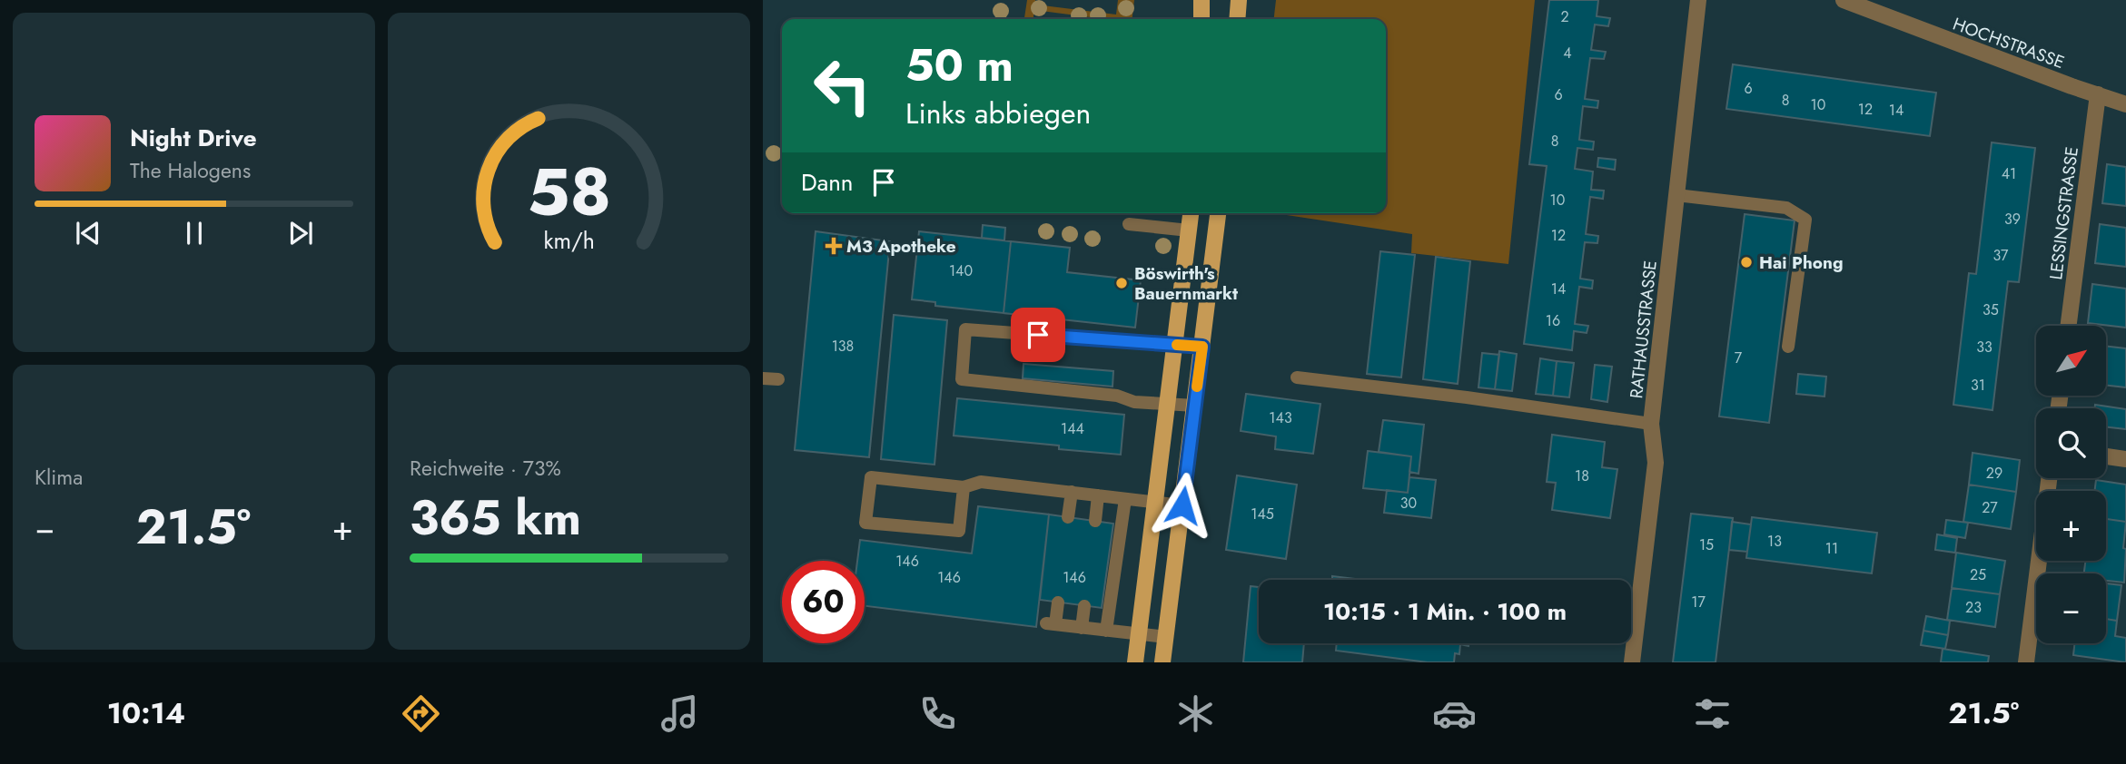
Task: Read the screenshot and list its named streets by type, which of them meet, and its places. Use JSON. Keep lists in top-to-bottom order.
{
  "streets": {
    "street": ["HOCHSTRASSE", "LESSINGSTRASSE", "RATHAUSSTRASSE"]
  },
  "crossings": [
    ["HOCHSTRASSE", "LESSINGSTRASSE"]
  ],
  "places": {
    "health": ["M3 Apotheke"],
    "other": ["Hai Phong", "Böswirth's Bauernmarkt"]
  },
  "house_numbers": [
    "2",
    "4",
    "6",
    "6",
    "8",
    "10",
    "12",
    "14",
    "8",
    "41",
    "10",
    "39",
    "12",
    "37",
    "140",
    "14",
    "35",
    "16",
    "138",
    "33",
    "7",
    "31",
    "143",
    "144",
    "29",
    "18",
    "30",
    "27",
    "145",
    "13",
    "15",
    "11",
    "146",
    "25",
    "146",
    "146",
    "17",
    "23"
  ],
  "north": "top right",
  "page": {
    "turn": ["50 m", "Links abbiegen"],
    "song": ["Night Drive", "The Halogens"],
    "then": "Dann",
    "map_buttons": ["+", "−"],
    "tile": [
      "Klima",
      ["Reichweite · 73%", "365 km"]
    ],
    "heat": ["−", "21.5°", "+"],
    "limit": "60",
    "trip": "10:15 · 1 Min. · 100 m",
    "tabs": ["10:14", "21.5°"],
    "gauge": ["58", "km/h"]
  }
}
